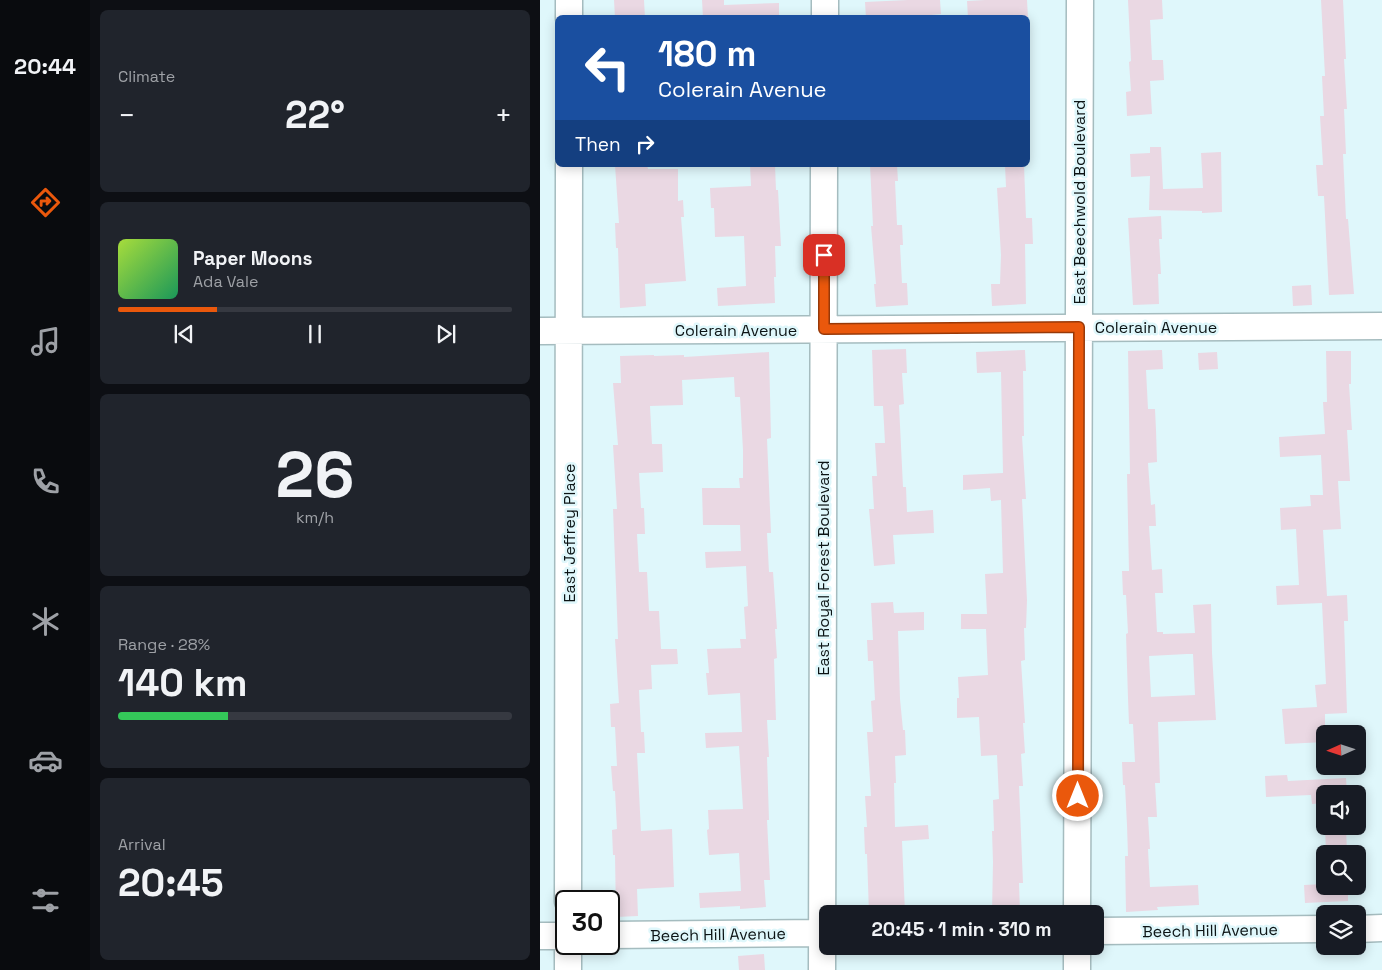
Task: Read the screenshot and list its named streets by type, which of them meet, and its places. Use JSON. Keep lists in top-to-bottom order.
{
  "streets": {
    "street": [
      "East Beechwold Boulevard",
      "Colerain Avenue",
      "East Jeffrey Place",
      "East Royal Forest Boulevard",
      "Beech Hill Avenue"
    ]
  },
  "crossings": [
    ["East Beechwold Boulevard", "Colerain Avenue"],
    ["Colerain Avenue", "East Jeffrey Place"],
    ["Colerain Avenue", "East Royal Forest Boulevard"]
  ],
  "north": "left",
  "page": {
    "tabs": "20:44",
    "tile": [
      "Climate",
      ["26", "km/h"],
      ["Range · 28%", "140 km"],
      ["Arrival", "20:45"]
    ],
    "turn": ["180 m", "Colerain Avenue"],
    "heat": ["−", "22°", "+"],
    "then": "Then",
    "song": ["Paper Moons", "Ada Vale"],
    "limit": "30",
    "trip": "20:45 · 1 min · 310 m"
  }
}
